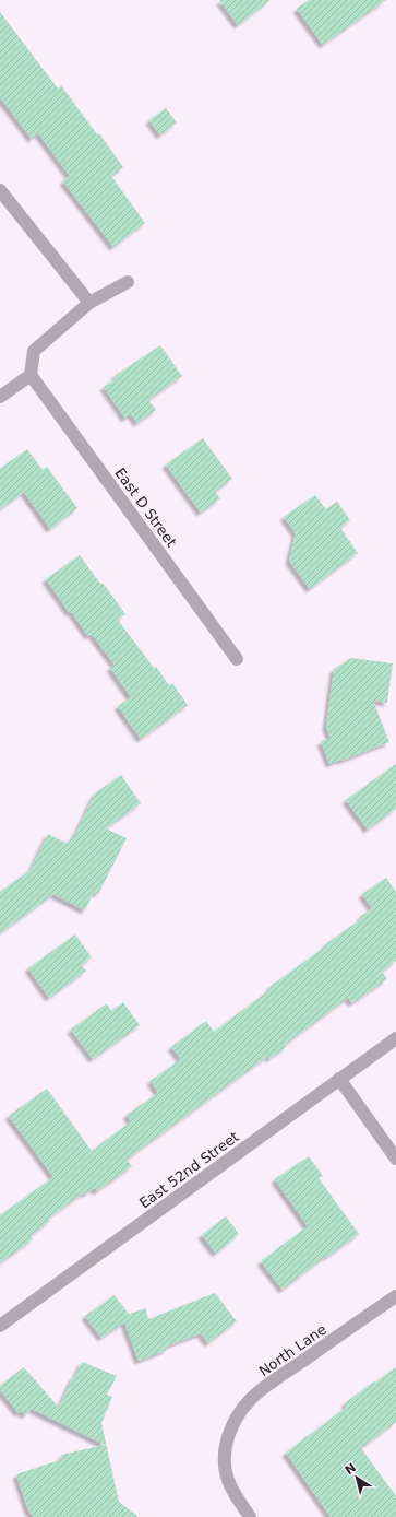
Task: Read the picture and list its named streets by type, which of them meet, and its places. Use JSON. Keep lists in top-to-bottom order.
{
  "streets": {
    "street": ["East D Street", "East 52nd Street", "North Lane"]
  },
  "north": "top left"
}
